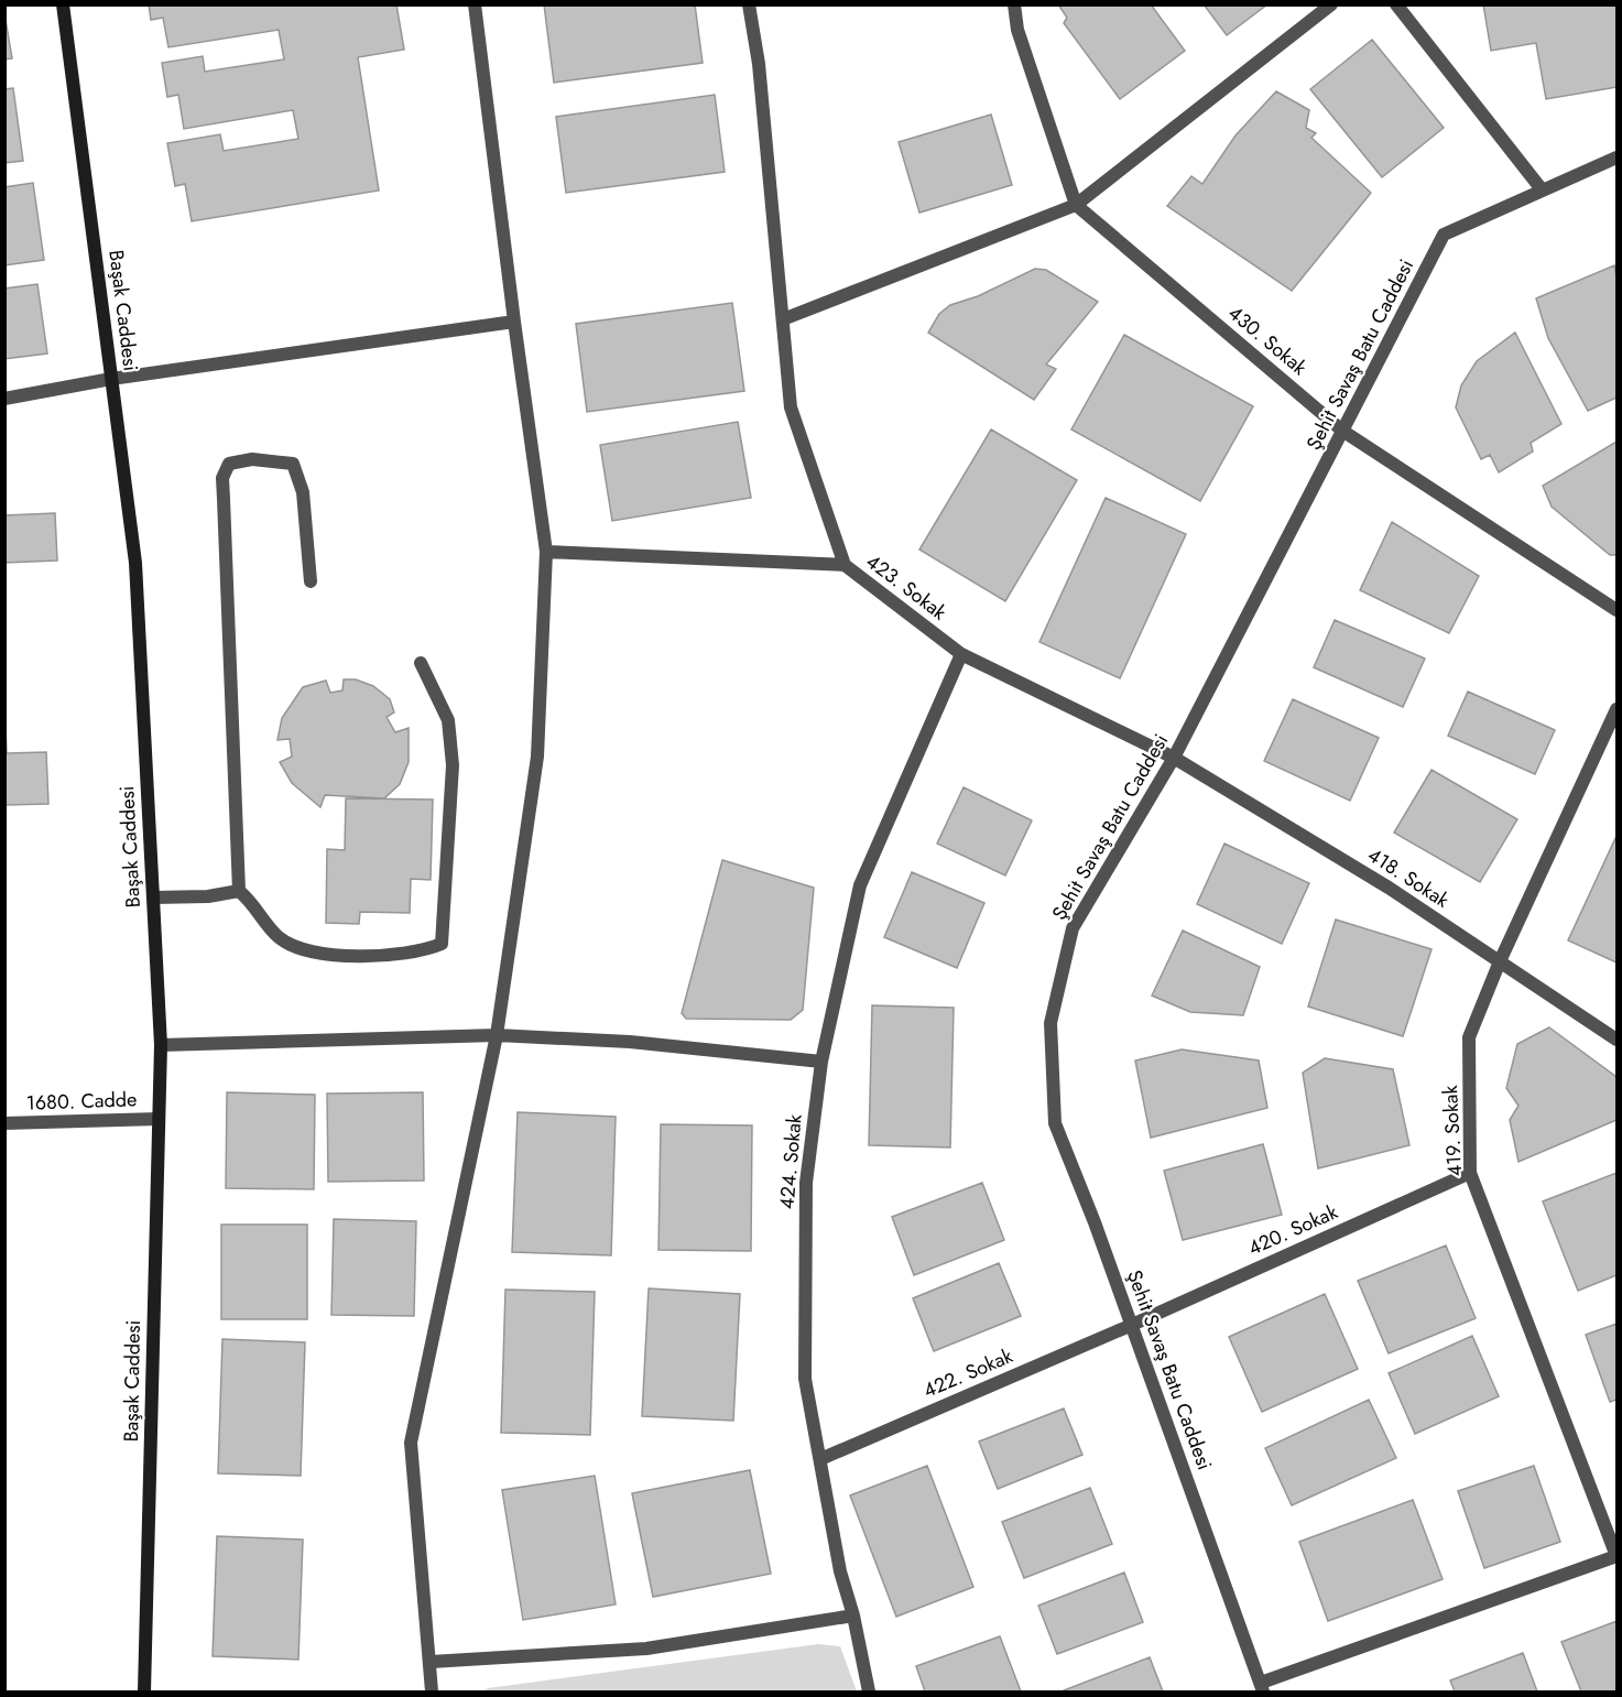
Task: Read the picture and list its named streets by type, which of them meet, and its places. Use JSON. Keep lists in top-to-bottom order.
{
  "streets": {
    "main road": ["Başak Caddesi"],
    "street": [
      "430. Sokak",
      "Şehit Savaş Batu Caddesi",
      "423. Sokak",
      "418. Sokak",
      "1680. Cadde",
      "419. Sokak",
      "424. Sokak",
      "420. Sokak",
      "422. Sokak"
    ]
  },
  "crossings": [
    ["Başak Caddesi", "1680. Cadde"],
    ["430. Sokak", "Şehit Savaş Batu Caddesi"],
    ["Şehit Savaş Batu Caddesi", "423. Sokak"],
    ["Şehit Savaş Batu Caddesi", "418. Sokak"],
    ["Şehit Savaş Batu Caddesi", "420. Sokak"],
    ["Şehit Savaş Batu Caddesi", "422. Sokak"],
    ["423. Sokak", "418. Sokak"],
    ["423. Sokak", "424. Sokak"],
    ["418. Sokak", "419. Sokak"],
    ["419. Sokak", "420. Sokak"],
    ["424. Sokak", "422. Sokak"],
    ["420. Sokak", "422. Sokak"]
  ]
}
